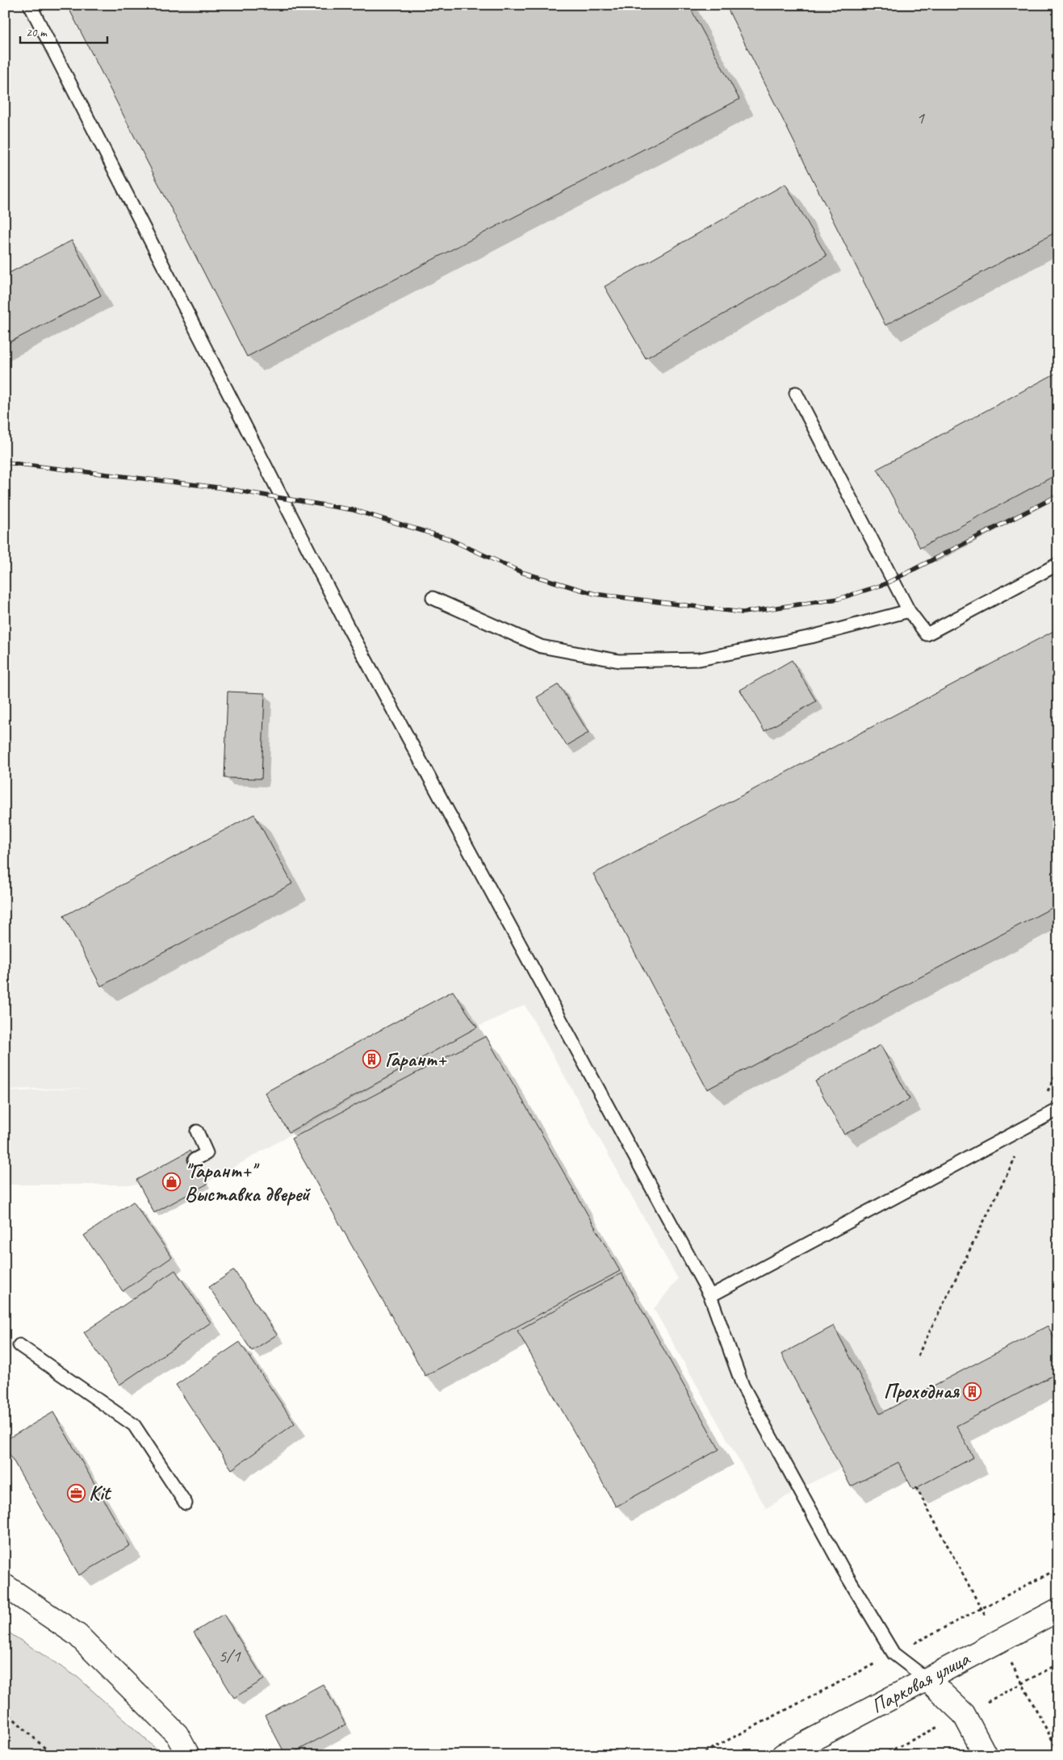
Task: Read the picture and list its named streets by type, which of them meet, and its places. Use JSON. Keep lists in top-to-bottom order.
{
  "streets": {
    "street": ["Парковая улица"]
  },
  "places": {
    "building": ["Гарант+", "Проходная"],
    "shop": ["\"Гарант+\" Выставка дверей"],
    "office": ["Kit"]
  },
  "house_numbers": ["1", "5/1"],
  "scale_bar": "20 m"
}
